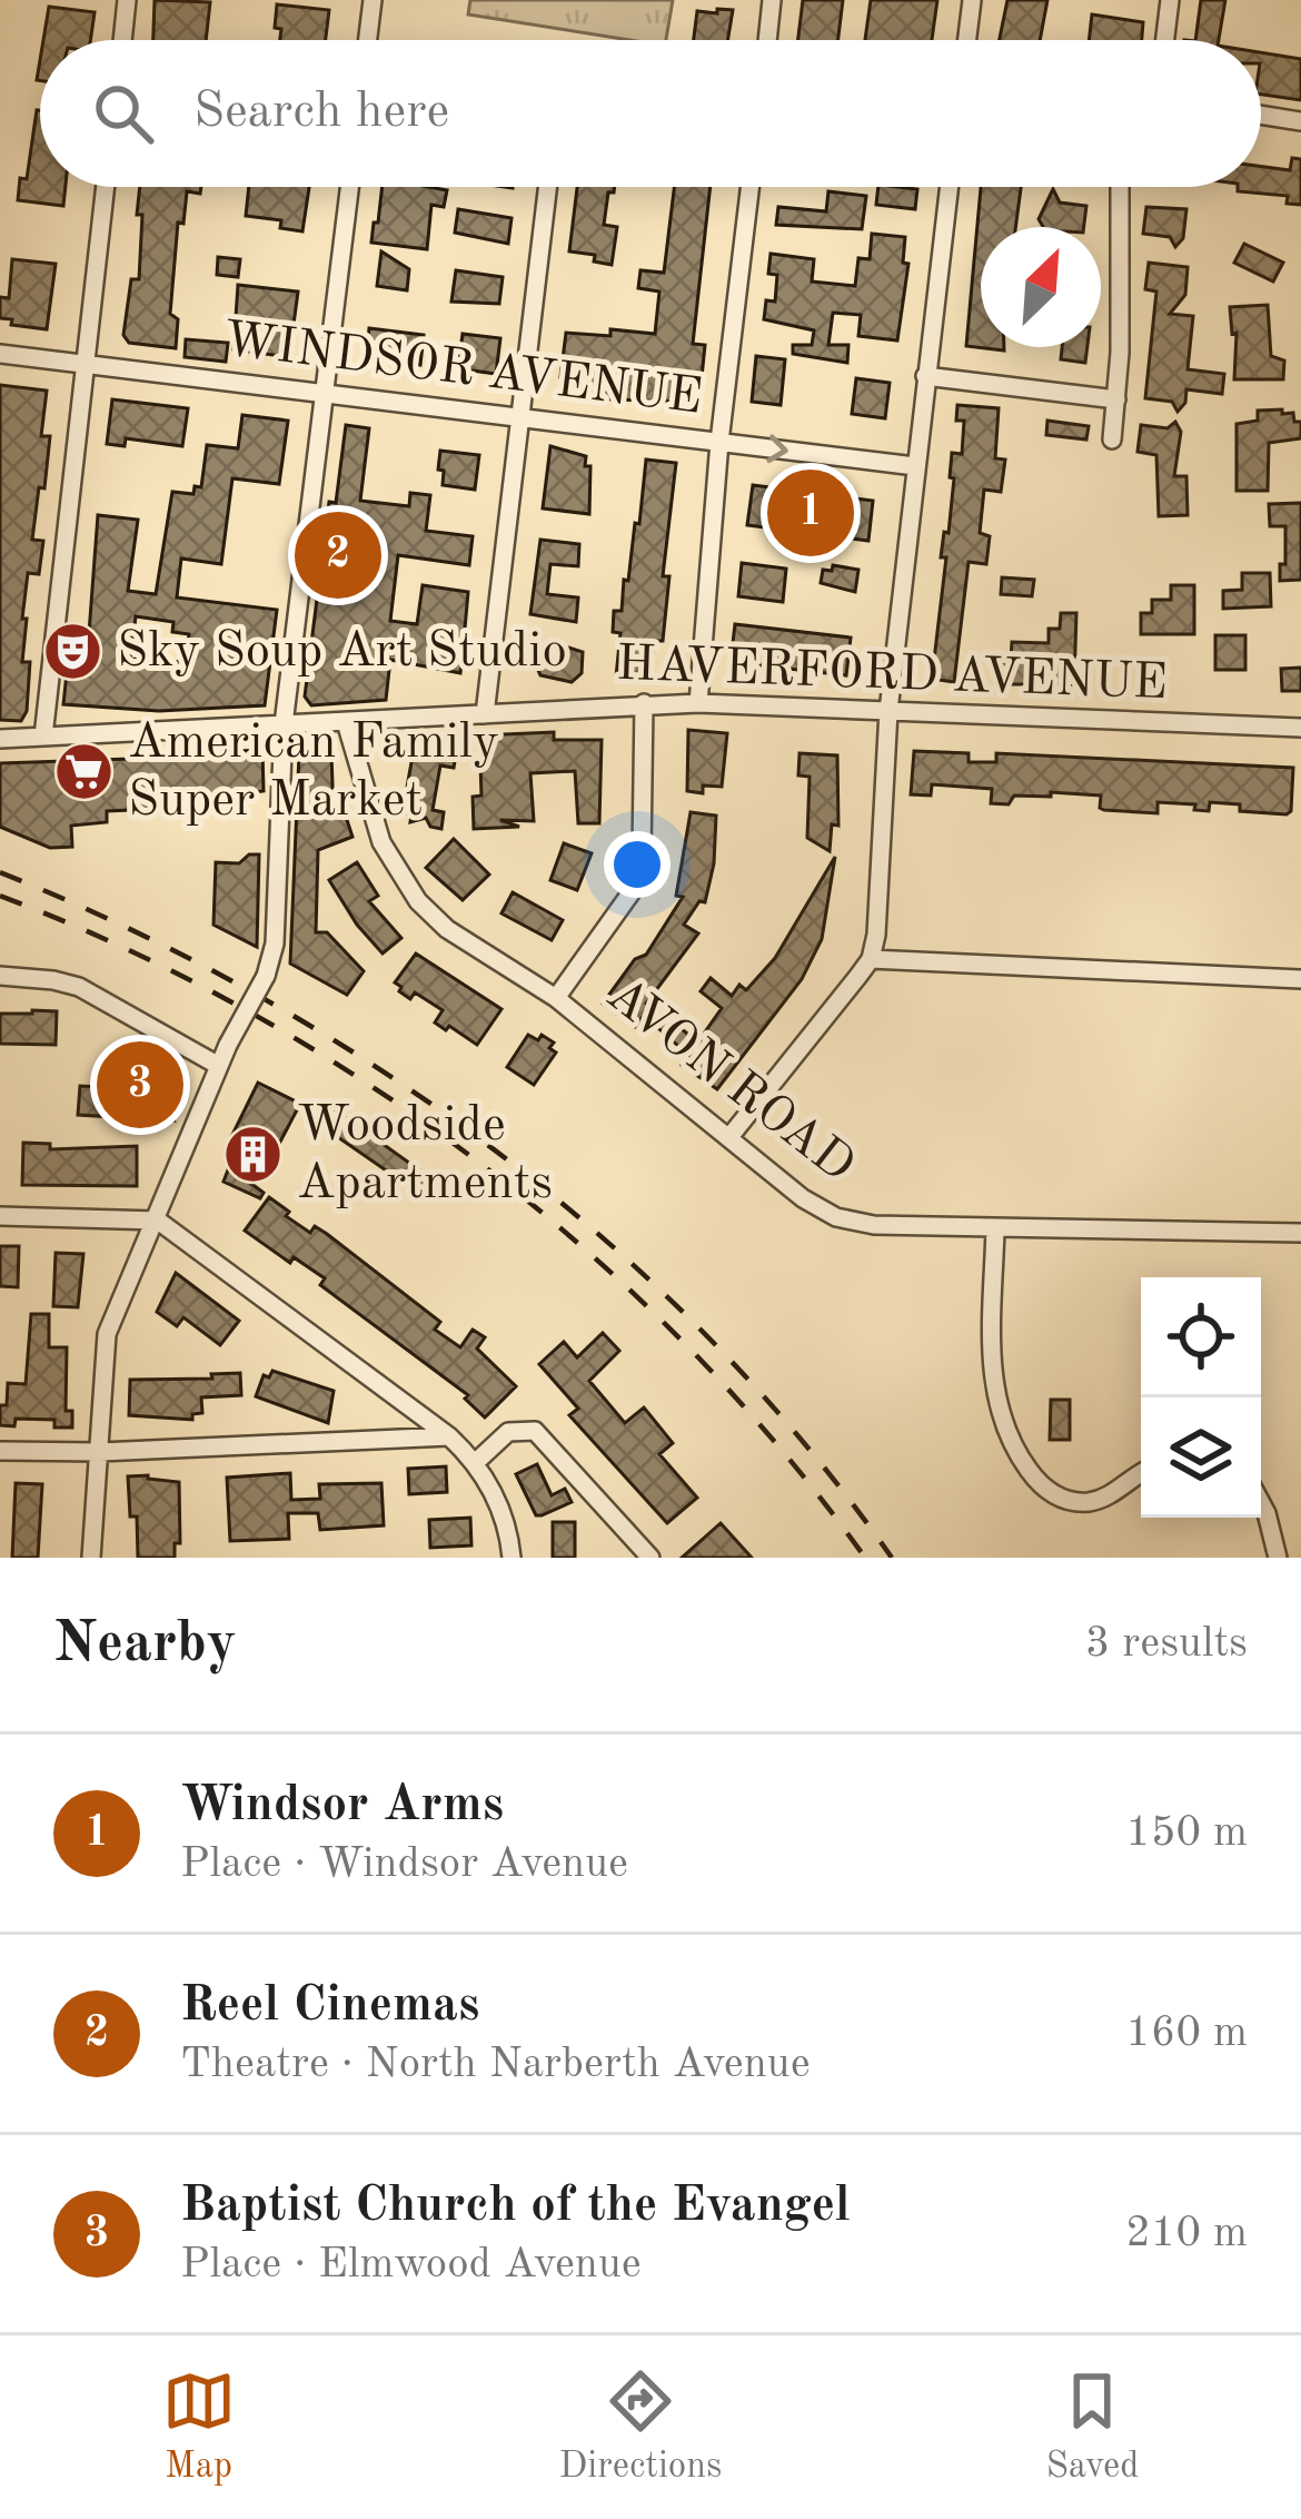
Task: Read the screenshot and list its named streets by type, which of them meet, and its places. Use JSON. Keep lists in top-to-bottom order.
{
  "streets": {
    "street": ["WINDSOR AVENUE", "HAVERFORD AVENUE", "AVON ROAD"]
  },
  "crossings": [
    ["HAVERFORD AVENUE", "AVON ROAD"]
  ],
  "places": {
    "theatre": ["Sky Soup Art Studio"],
    "supermarket": ["American Family Super Market"],
    "building": ["Woodside Apartments"]
  },
  "north": "top right",
  "page": {
    "search": "Search here",
    "pins": ["1", "2", "3"],
    "heading": ["Nearby", "3 results"],
    "list": [
      {
        "mark": "1",
        "name": "Windsor Arms",
        "note": "Place · Windsor Avenue",
        "value": "150 m"
      },
      {
        "mark": "2",
        "name": "Reel Cinemas",
        "note": "Theatre · North Narberth Avenue",
        "value": "160 m"
      },
      {
        "mark": "3",
        "name": "Baptist Church of the Evangel",
        "note": "Place · Elmwood Avenue",
        "value": "210 m"
      }
    ],
    "nav": ["Map", "Directions", "Saved"]
  }
}
